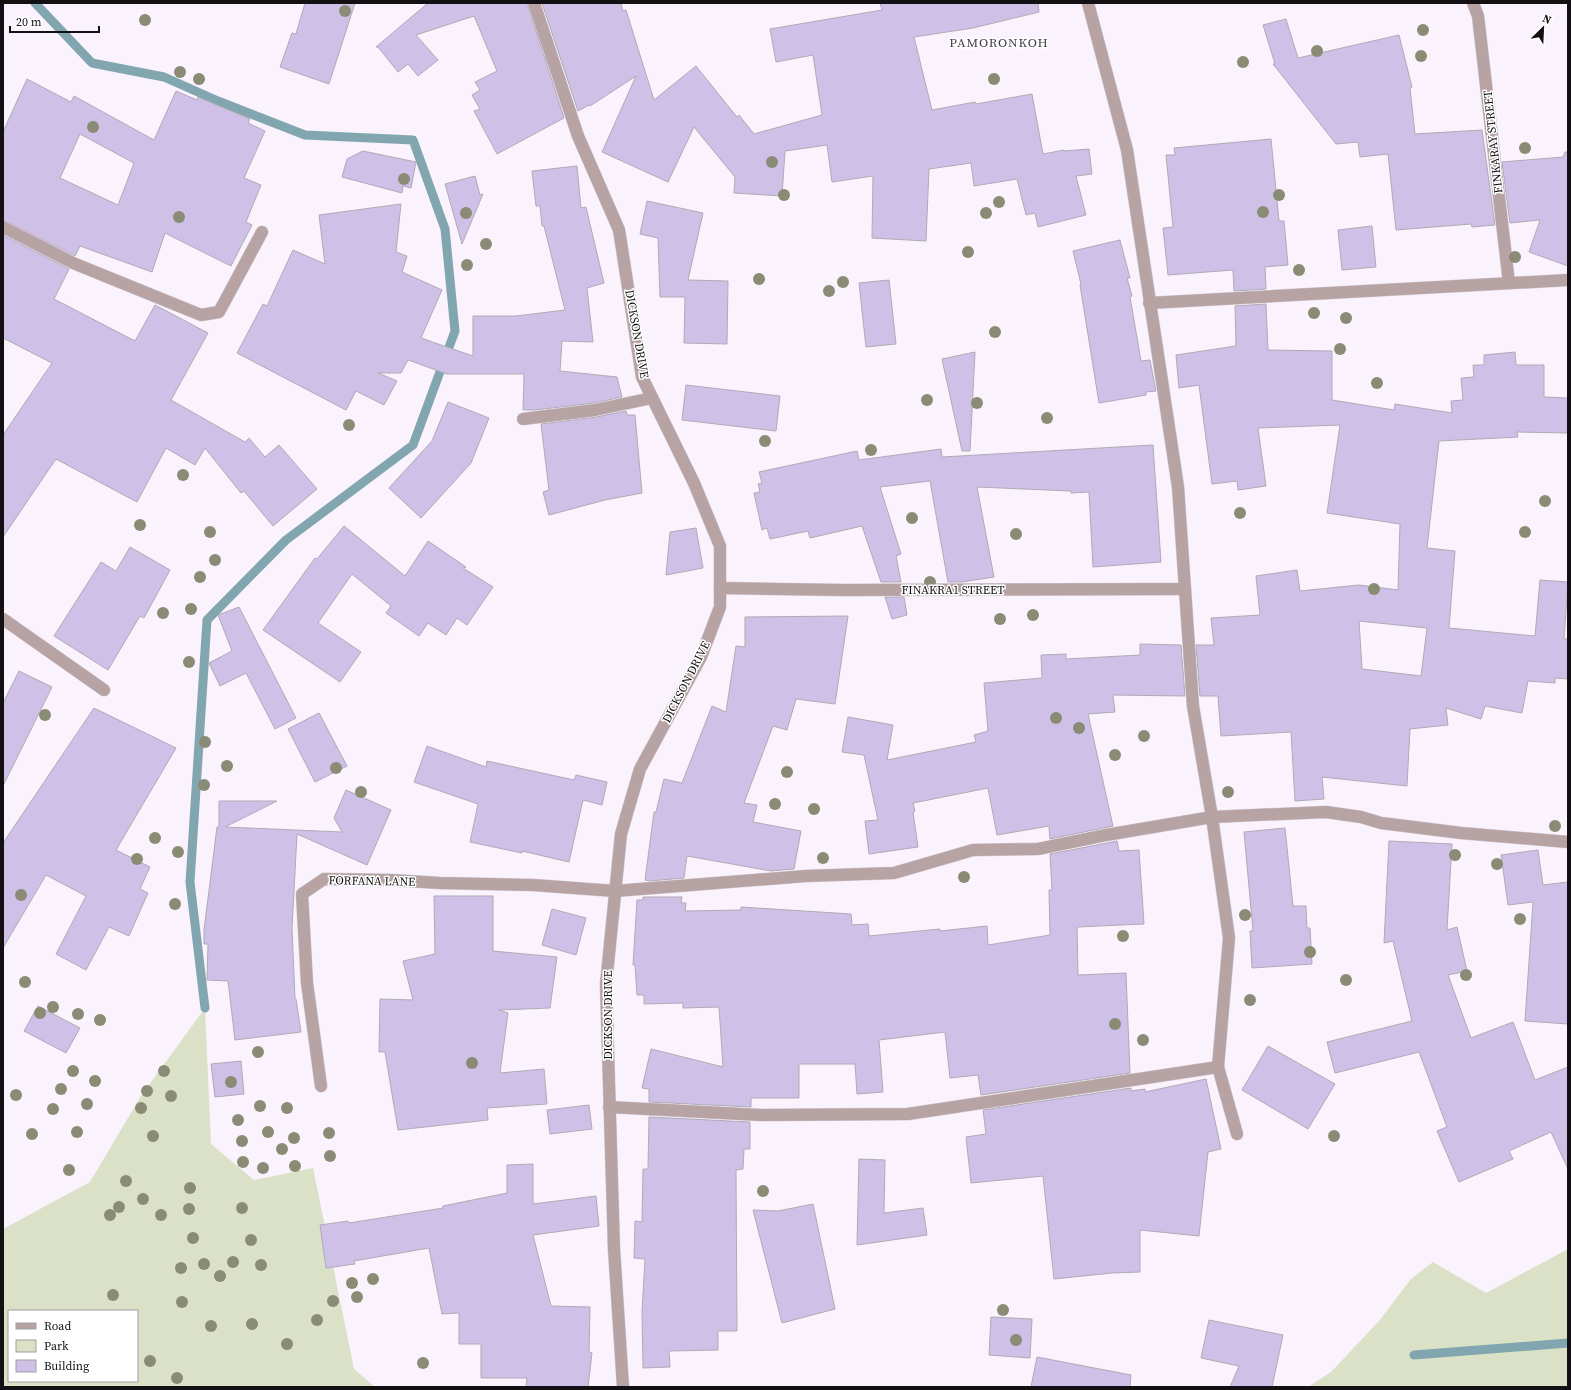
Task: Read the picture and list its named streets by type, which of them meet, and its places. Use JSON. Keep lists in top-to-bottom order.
{
  "streets": {
    "street": [
      "FINKARAY STREET",
      "DICKSON DRIVE",
      "FINAKRA1 STREET",
      "FORFANA LANE"
    ]
  },
  "crossings": [
    ["DICKSON DRIVE", "FINAKRA1 STREET"],
    ["DICKSON DRIVE", "FORFANA LANE"]
  ],
  "districts": ["PAMORONKOH"],
  "legend": ["Road", "Park", "Building"],
  "scale_bar": "20 m",
  "north": "top right"
}
